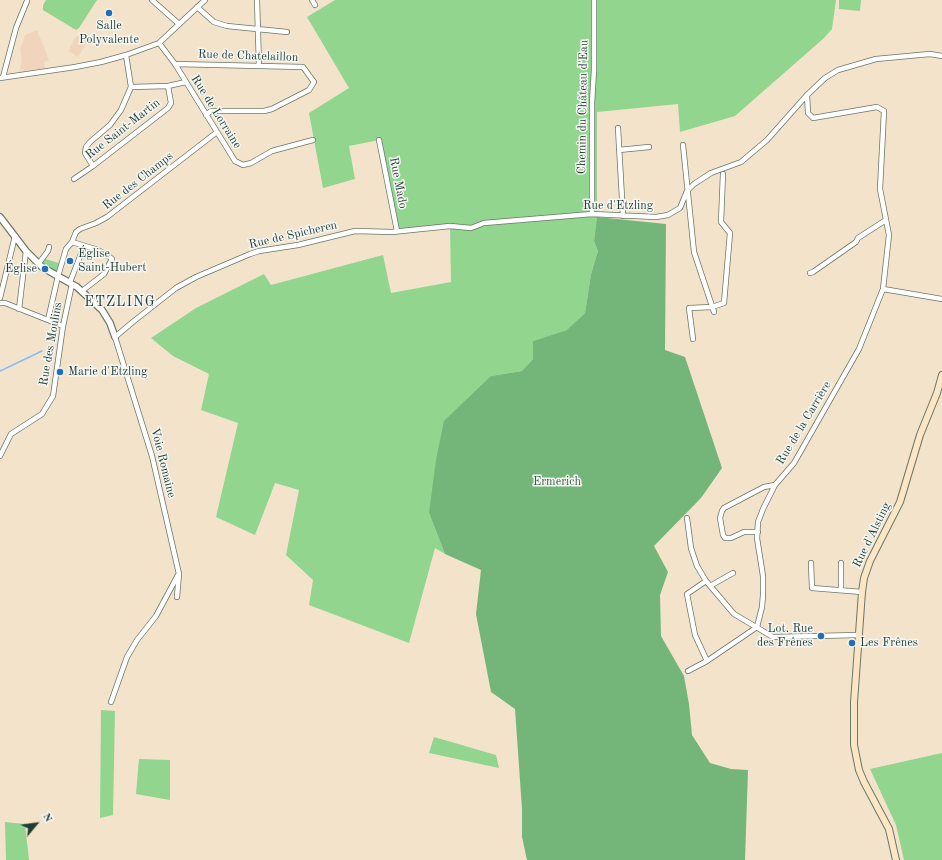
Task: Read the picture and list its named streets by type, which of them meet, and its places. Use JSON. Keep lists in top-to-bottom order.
{
  "streets": {
    "main road": ["Rue d'Alsting"],
    "street": [
      "Rue de Chatelaillon",
      "Chemin du Château d'Eau",
      "Rue de Lorraine",
      "Rue Saint-Martin",
      "Rue des Champs",
      "Rue Mado",
      "Rue d'Etzling",
      "Rue de Spicheren",
      "Rue des Moulins",
      "Rue de la Carrière",
      "Voie Romaine"
    ]
  },
  "crossings": [
    ["Rue de Chatelaillon", "Rue de Lorraine"],
    ["Chemin du Château d'Eau", "Rue d'Etzling"],
    ["Rue de Lorraine", "Rue des Champs"],
    ["Rue Mado", "Rue d'Etzling"],
    ["Rue d'Etzling", "Rue de Spicheren"],
    ["Rue d'Etzling", "Rue de la Carrière"],
    ["Rue de Spicheren", "Voie Romaine"]
  ],
  "districts": ["ETZLING"],
  "parks": ["Ermerich"],
  "places": [
    "Salle Polyvalente",
    "Église Saint-Hubert",
    "Église",
    "Marie d'Etzling",
    "Lot. Rue des Frênes",
    "Les Frênes"
  ],
  "north": "top right"
}
